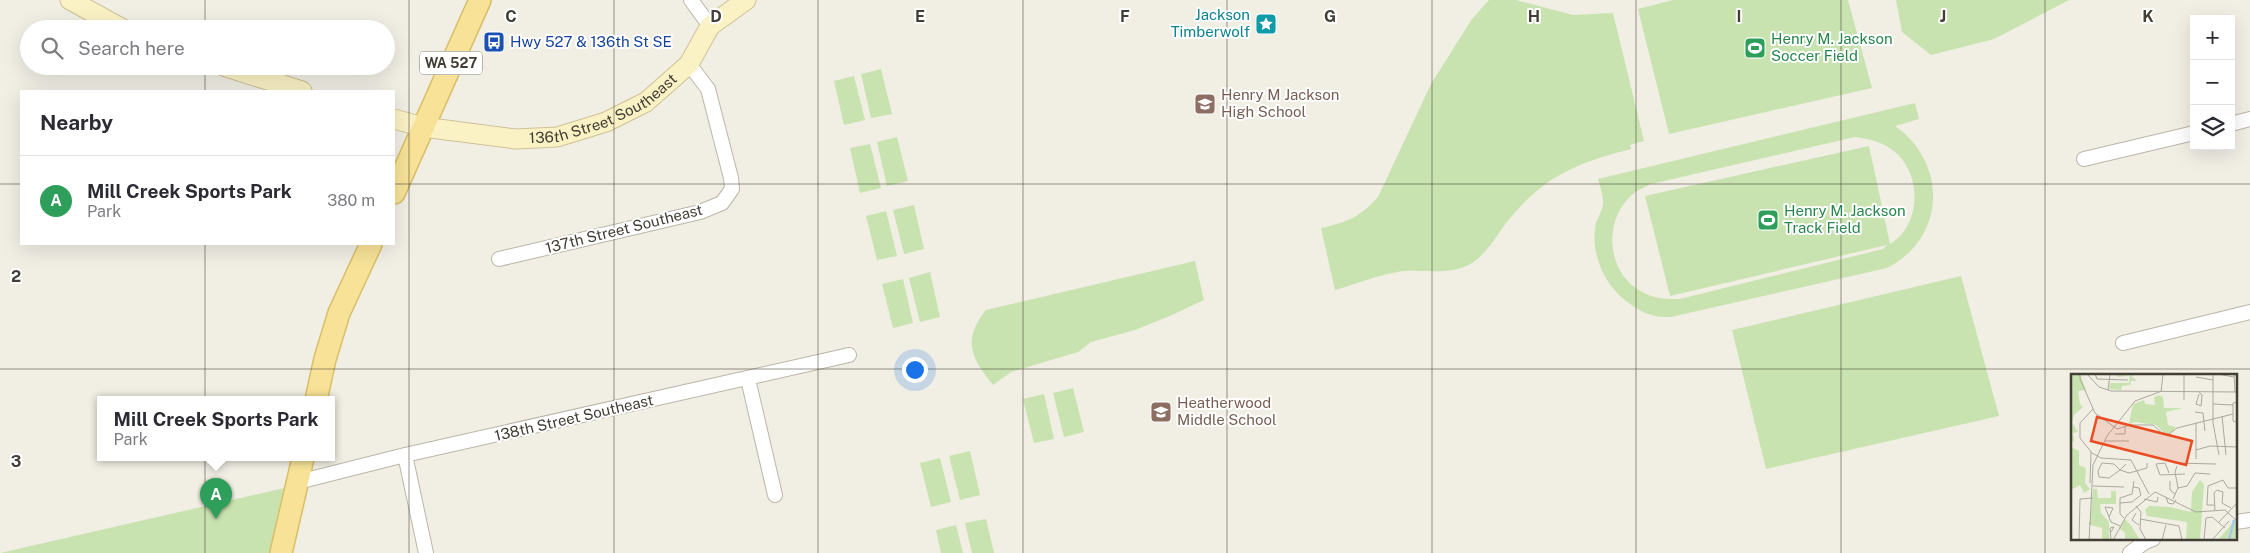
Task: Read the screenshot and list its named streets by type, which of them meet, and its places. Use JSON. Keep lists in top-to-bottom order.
{
  "streets": {
    "main road": ["WA 527"],
    "street": ["136th Street Southeast", "137th Street Southeast", "138th Street Southeast"]
  },
  "crossings": [
    ["WA 527", "136th Street Southeast"],
    ["136th Street Southeast", "137th Street Southeast"]
  ],
  "places": {
    "place": ["Jackson Timberwolf"],
    "bus stop": ["Hwy 527 & 136th St SE"],
    "sports": ["Henry M. Jackson Soccer Field", "Henry M. Jackson Track Field"],
    "school or university": ["Henry M Jackson High School", "Heatherwood Middle School"]
  },
  "page": {
    "map_buttons": ["+", "−"],
    "search": "Search here",
    "heading": "Nearby",
    "list": [
      {
        "mark": "A",
        "name": "Mill Creek Sports Park",
        "note": "Park",
        "value": "380 m"
      }
    ],
    "popup": ["Mill Creek Sports Park", "Park"],
    "pins": "A"
  },
  "grid": {
    "columns": [
      "C",
      "D",
      "E",
      "F",
      "G",
      "H",
      "I",
      "J",
      "K"
    ],
    "rows": ["2", "3"]
  }
}
